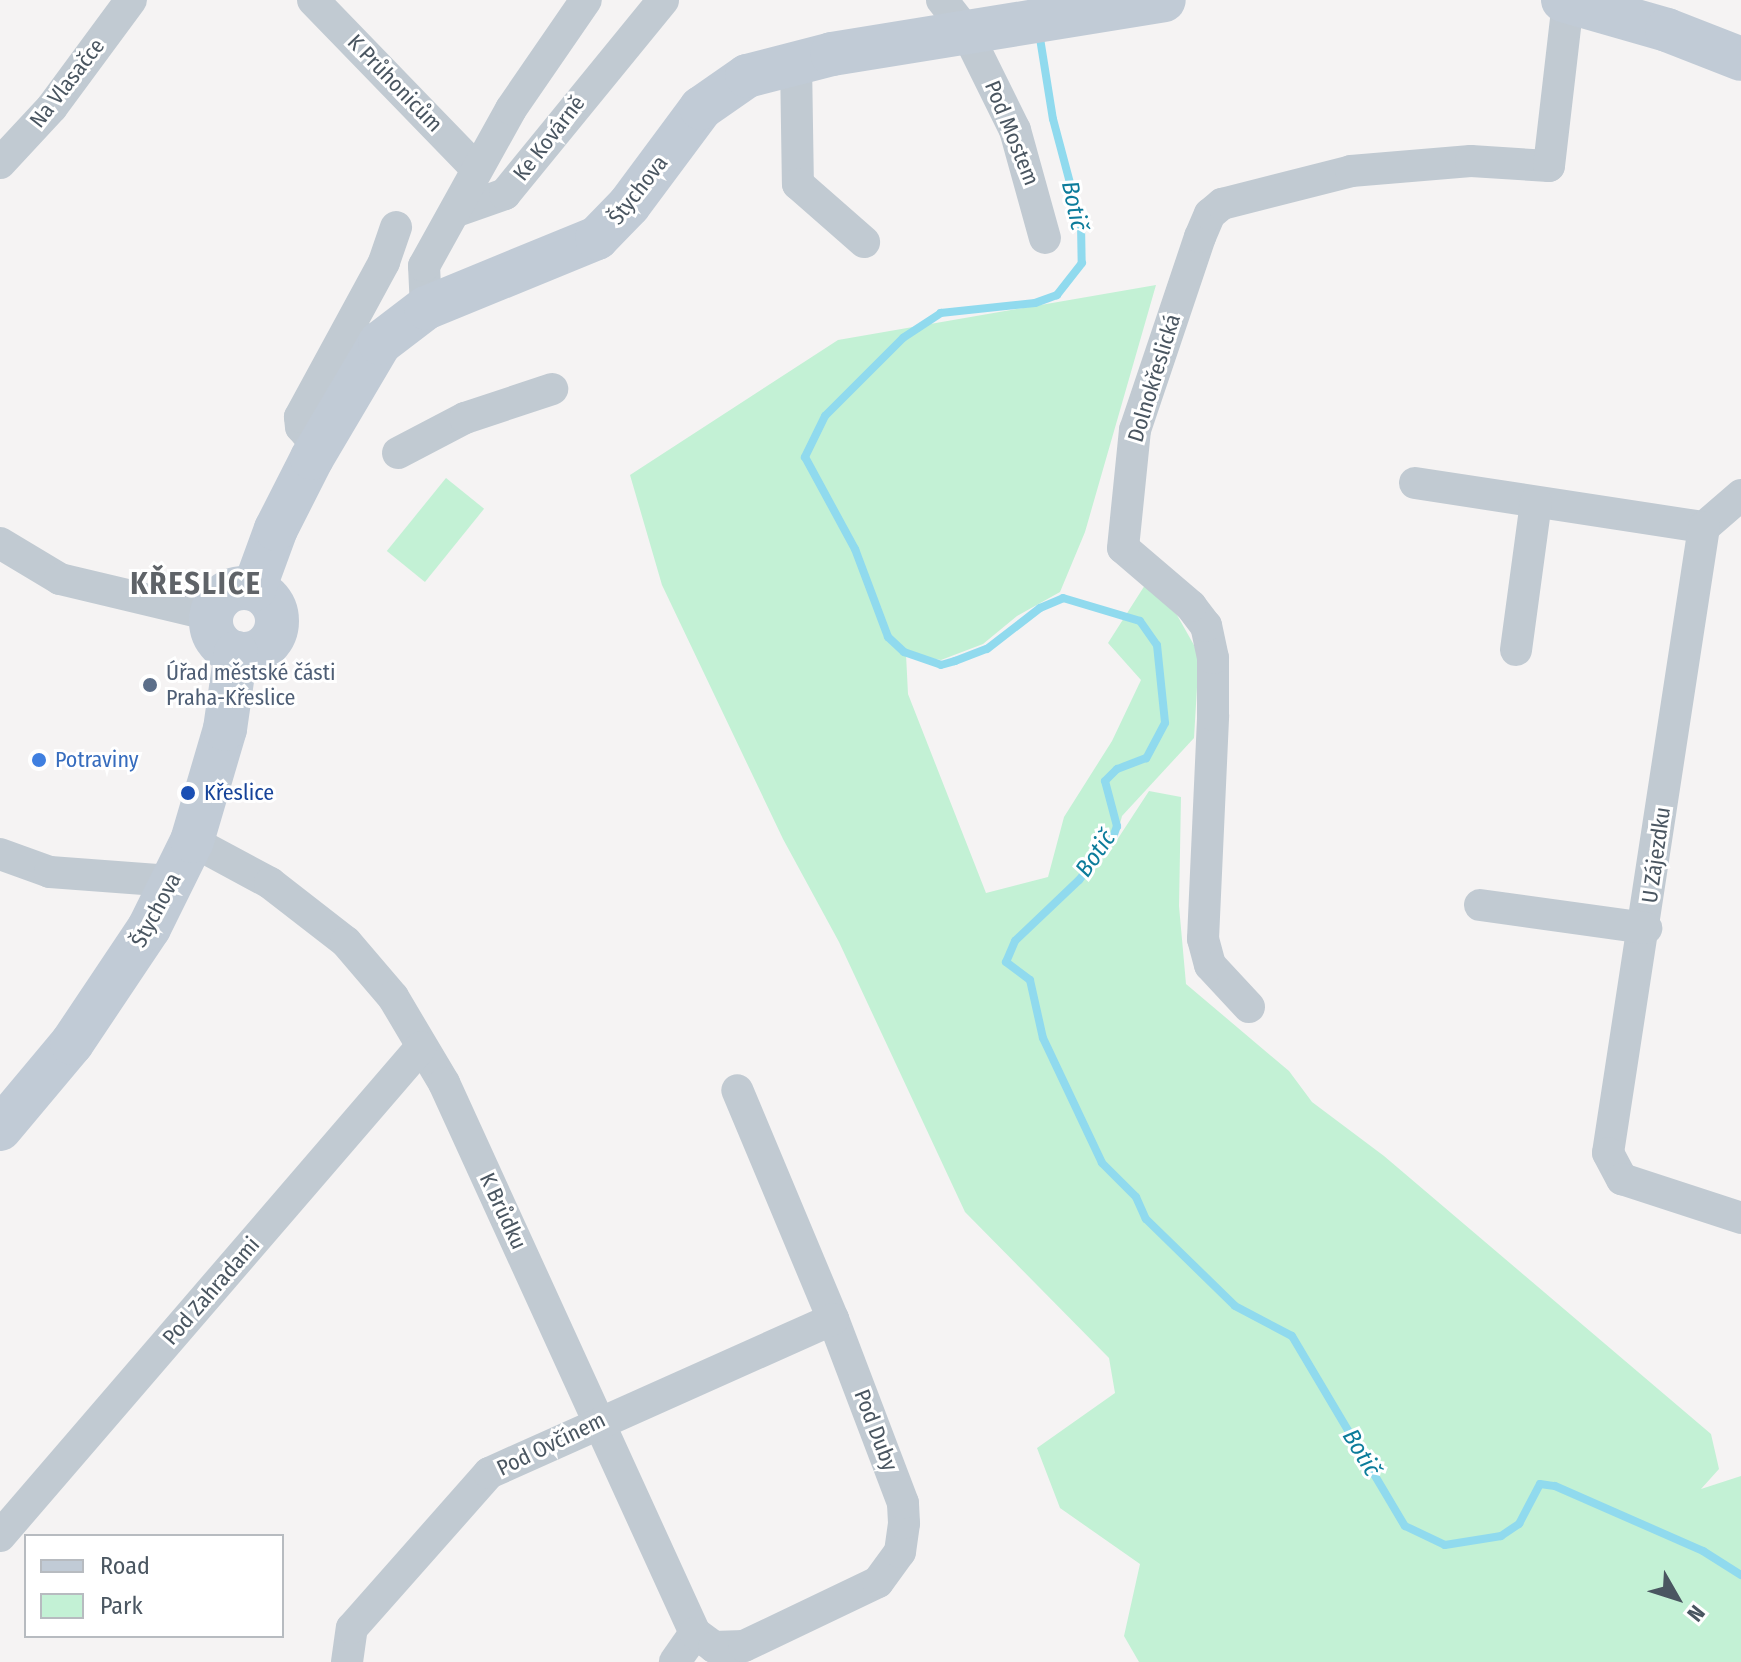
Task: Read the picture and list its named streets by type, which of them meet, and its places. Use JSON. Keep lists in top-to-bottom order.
{
  "streets": {
    "street": [
      "Na Vlasačce",
      "K Průhonicům",
      "Pod Mostem",
      "Ke Kovárně",
      "Štychova",
      "Dolnokřeslická",
      "U Zájezdku",
      "K Brůdku",
      "Pod Zahradami",
      "Pod Duby",
      "Pod Ovčínem"
    ]
  },
  "crossings": [
    ["Pod Mostem", "Štychova"],
    ["Štychova", "K Brůdku"],
    ["K Brůdku", "Pod Zahradami"],
    ["K Brůdku", "Pod Duby"],
    ["K Brůdku", "Pod Ovčínem"],
    ["Pod Duby", "Pod Ovčínem"]
  ],
  "districts": ["KŘESLICE"],
  "water": ["Botič"],
  "places": ["Úřad městské části Praha-Křeslice", "Potraviny", "Křeslice"],
  "legend": ["Road", "Park"],
  "north": "bottom right"
}
